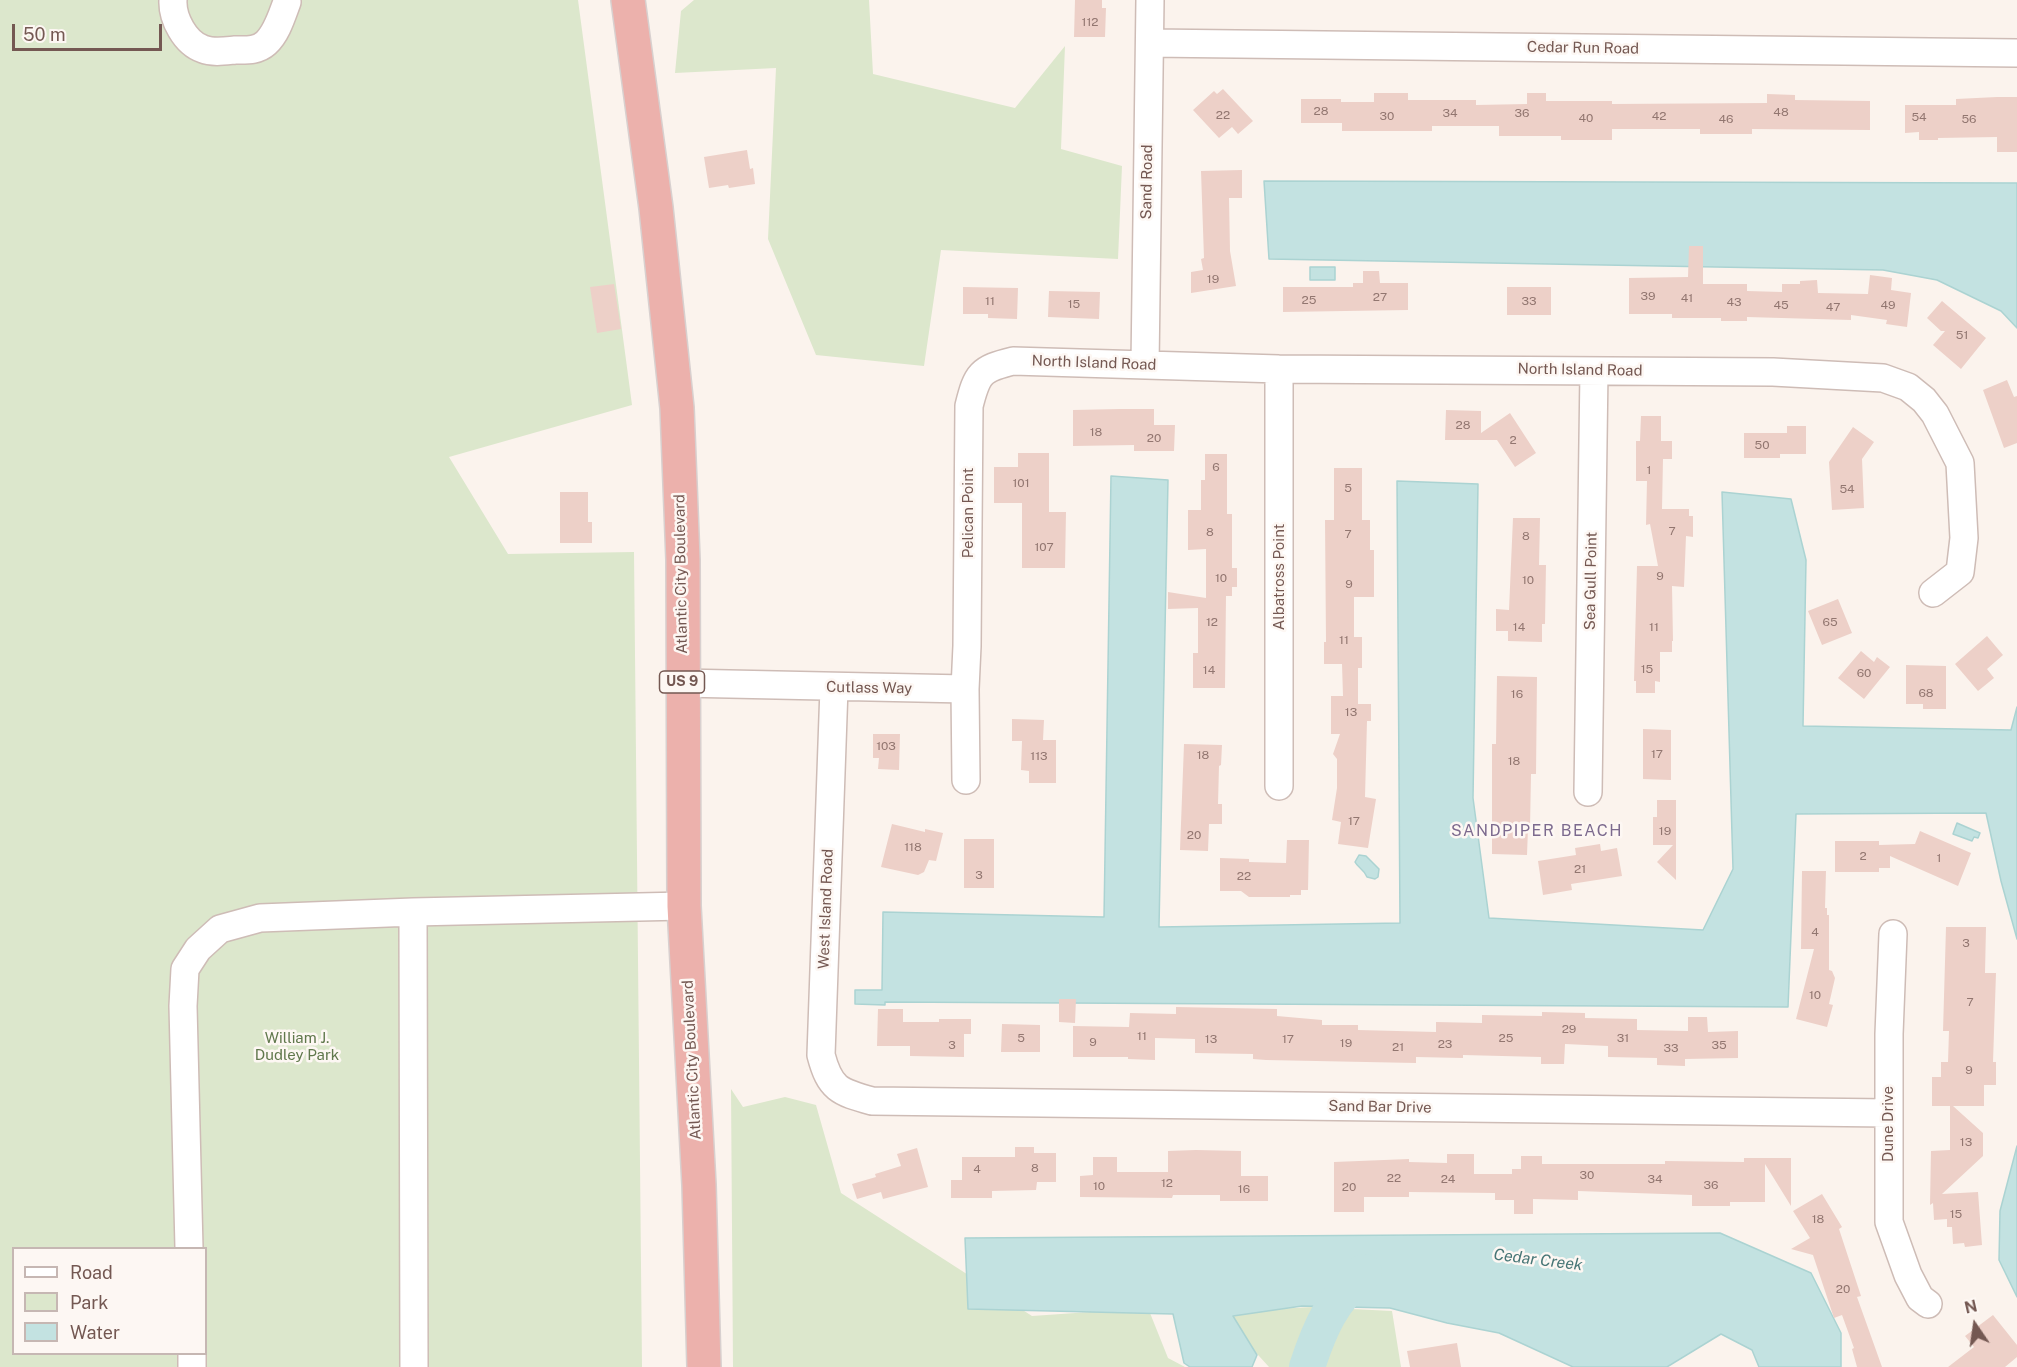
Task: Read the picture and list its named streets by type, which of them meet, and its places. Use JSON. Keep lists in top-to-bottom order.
{
  "streets": {
    "highway": ["Atlantic City Boulevard", "US 9"],
    "street": [
      "Cedar Run Road",
      "Sand Road",
      "North Island Road",
      "Pelican Point",
      "Albatross Point",
      "Sea Gull Point",
      "Cutlass Way",
      "West Island Road",
      "Sand Bar Drive",
      "Dune Drive"
    ]
  },
  "crossings": [
    ["Cedar Run Road", "Sand Road"],
    ["Sand Road", "North Island Road"],
    ["North Island Road", "Pelican Point"],
    ["North Island Road", "Albatross Point"],
    ["North Island Road", "Sea Gull Point"],
    ["Pelican Point", "Cutlass Way"],
    ["Atlantic City Boulevard", "Cutlass Way"],
    ["Cutlass Way", "West Island Road"],
    ["West Island Road", "Sand Bar Drive"],
    ["Sand Bar Drive", "Dune Drive"]
  ],
  "districts": ["SANDPIPER BEACH"],
  "water": ["Cedar Creek"],
  "parks": ["William J. Dudley Park"],
  "house_numbers": [
    "112",
    "28",
    "48",
    "34",
    "36",
    "22",
    "30",
    "42",
    "54",
    "40",
    "46",
    "56",
    "19",
    "39",
    "27",
    "41",
    "25",
    "11",
    "33",
    "43",
    "15",
    "45",
    "49",
    "47",
    "51",
    "28",
    "18",
    "20",
    "2",
    "50",
    "6",
    "1",
    "101",
    "5",
    "54",
    "7",
    "8",
    "7",
    "8",
    "107",
    "9",
    "10",
    "10",
    "9",
    "12",
    "65",
    "14",
    "11",
    "11",
    "15",
    "14",
    "60",
    "68",
    "16",
    "13",
    "103",
    "17",
    "18",
    "113",
    "18",
    "17",
    "19",
    "20",
    "118",
    "2",
    "1",
    "21",
    "3",
    "22",
    "4",
    "3",
    "10",
    "7",
    "29",
    "11",
    "5",
    "25",
    "31",
    "13",
    "17",
    "9",
    "19",
    "23",
    "3",
    "35",
    "21",
    "33",
    "9",
    "13",
    "8",
    "4",
    "30",
    "22",
    "24",
    "34",
    "12",
    "36",
    "10",
    "20",
    "16",
    "15",
    "18",
    "20"
  ],
  "legend": ["Road", "Park", "Water"],
  "scale_bar": "50 m",
  "north": "top"
}
